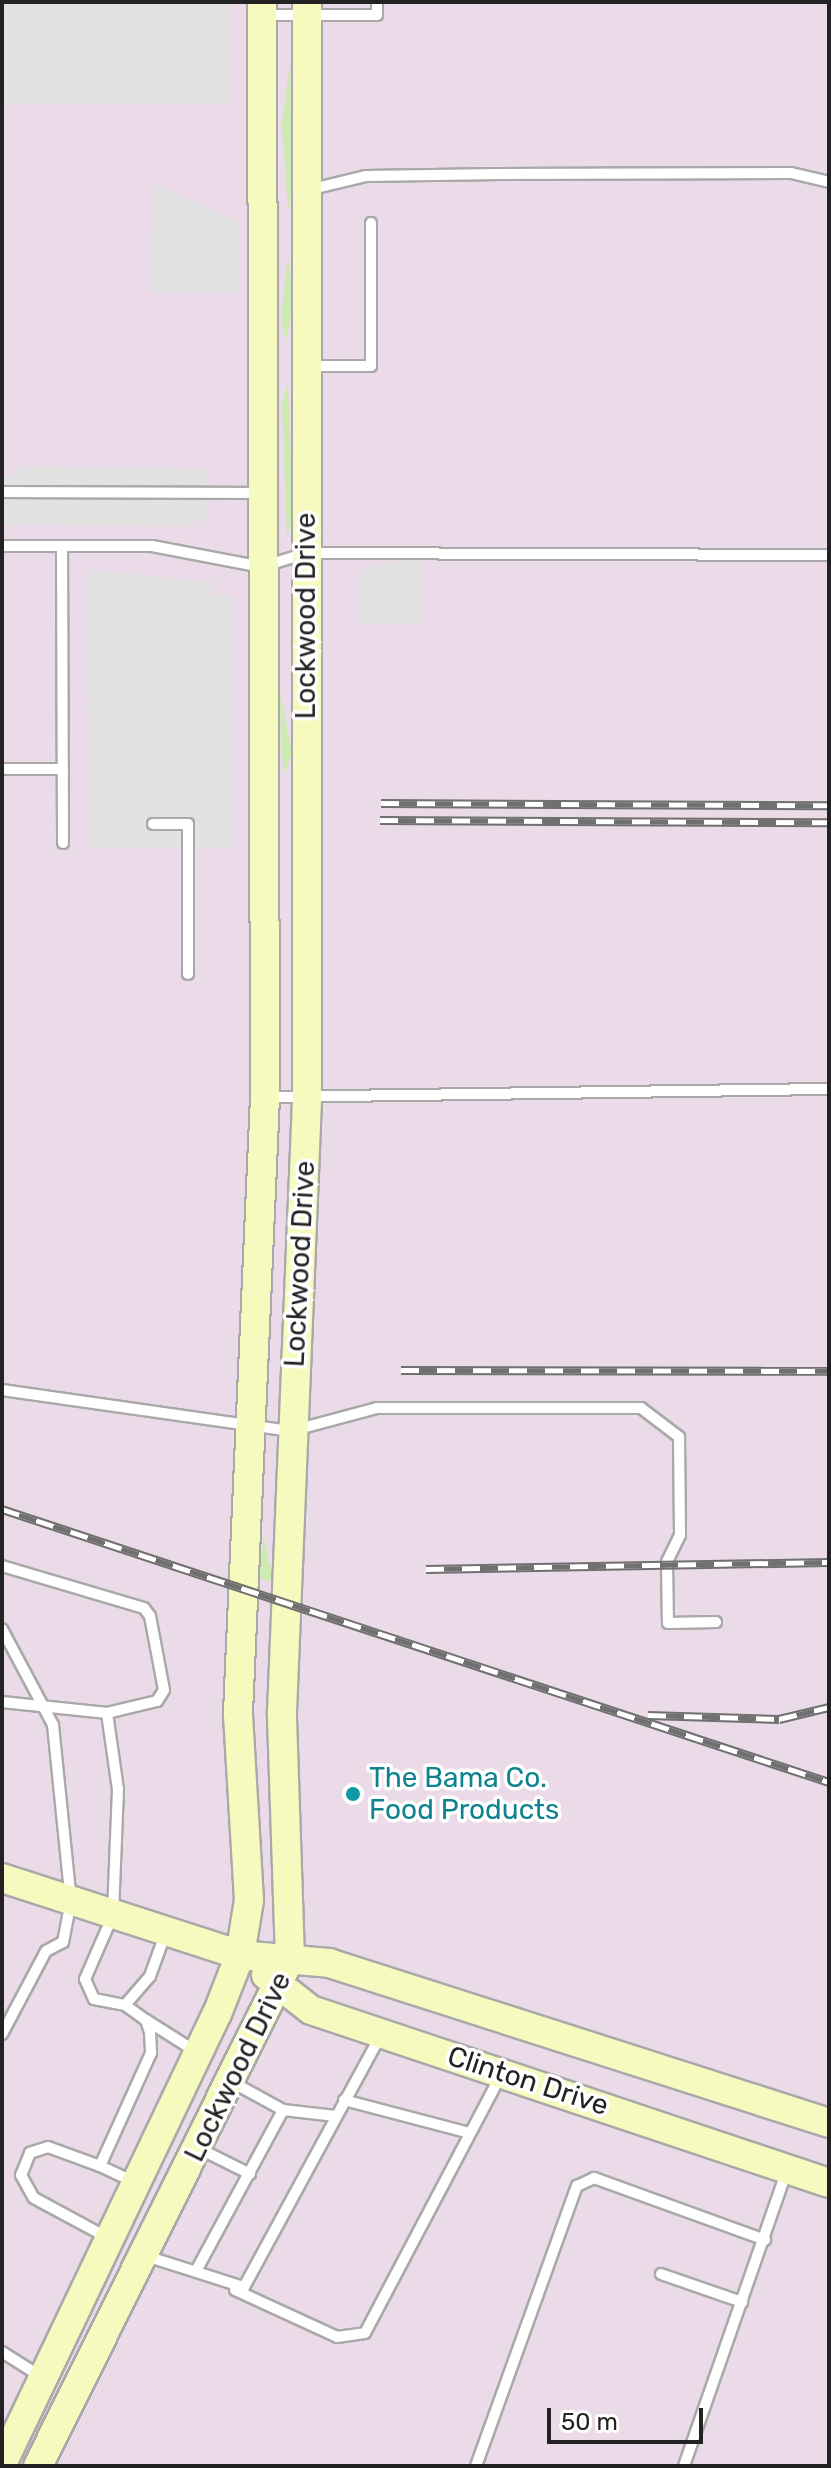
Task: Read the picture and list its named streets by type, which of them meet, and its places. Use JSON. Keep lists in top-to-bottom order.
{
  "streets": {
    "main road": ["Lockwood Drive", "Clinton Drive"]
  },
  "crossings": [
    ["Lockwood Drive", "Clinton Drive"]
  ],
  "places": ["The Bama Co. Food Products"],
  "scale_bar": "50 m"
}
